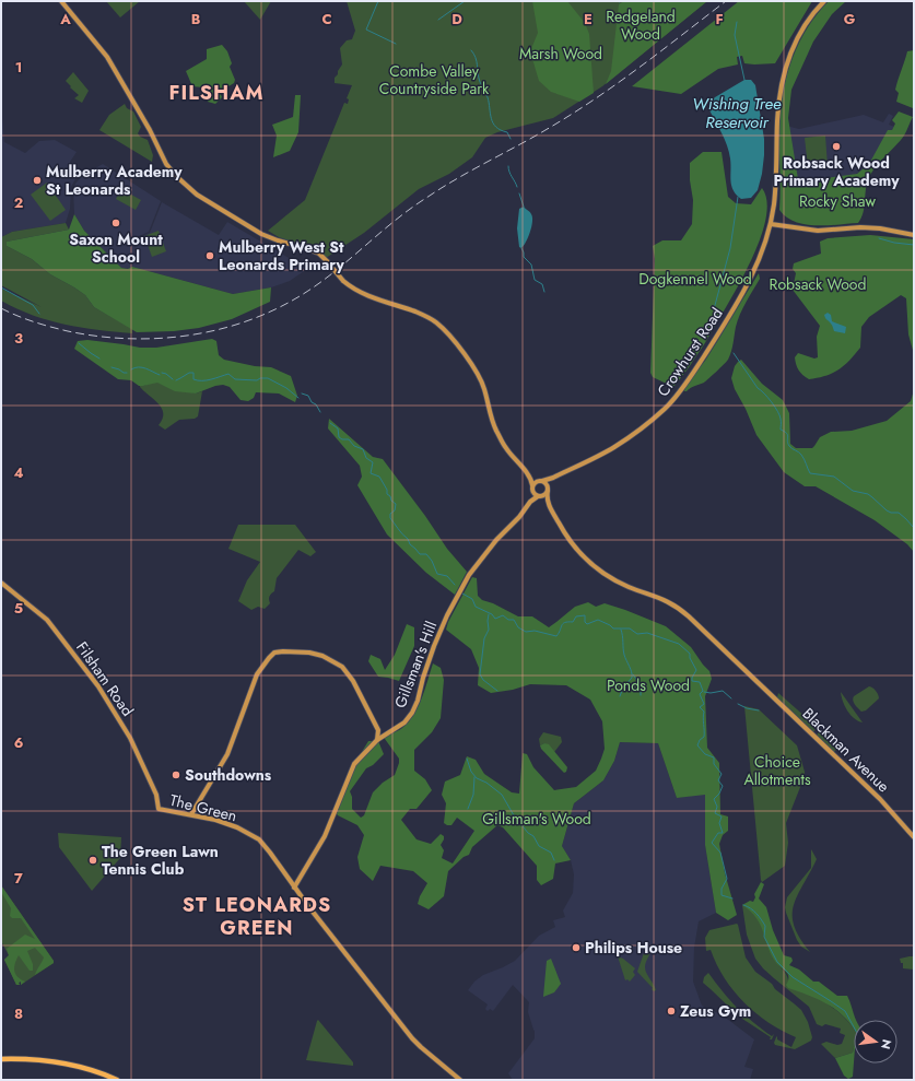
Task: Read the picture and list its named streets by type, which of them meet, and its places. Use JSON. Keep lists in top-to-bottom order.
{
  "streets": {
    "street": [
      "Crowhurst Road",
      "Gillsman's Hill",
      "Filsham Road",
      "Blackman Avenue",
      "The Green"
    ]
  },
  "crossings": [
    ["Crowhurst Road", "Gillsman's Hill"],
    ["Gillsman's Hill", "The Green"],
    ["Filsham Road", "The Green"]
  ],
  "districts": ["FILSHAM", "ST LEONARDS GREEN"],
  "water": ["Wishing Tree Reservoir"],
  "parks": [
    "Redgeland Wood",
    "Marsh Wood",
    "Combe Valley Countryside Park",
    "Rocky Shaw",
    "Dogkennel Wood",
    "Robsack Wood",
    "Ponds Wood",
    "Choice Allotments",
    "Gillsman's Wood"
  ],
  "places": [
    "Robsack Wood Primary Academy",
    "Mulberry Academy St Leonards",
    "Saxon Mount School",
    "Mulberry West St Leonards Primary",
    "Southdowns",
    "The Green Lawn Tennis Club",
    "Philips House",
    "Zeus Gym"
  ],
  "north": "right",
  "grid": {
    "columns": [
      "A",
      "B",
      "C",
      "D",
      "E",
      "F",
      "G"
    ],
    "rows": [
      "1",
      "2",
      "3",
      "4",
      "5",
      "6",
      "7",
      "8"
    ]
  }
}
